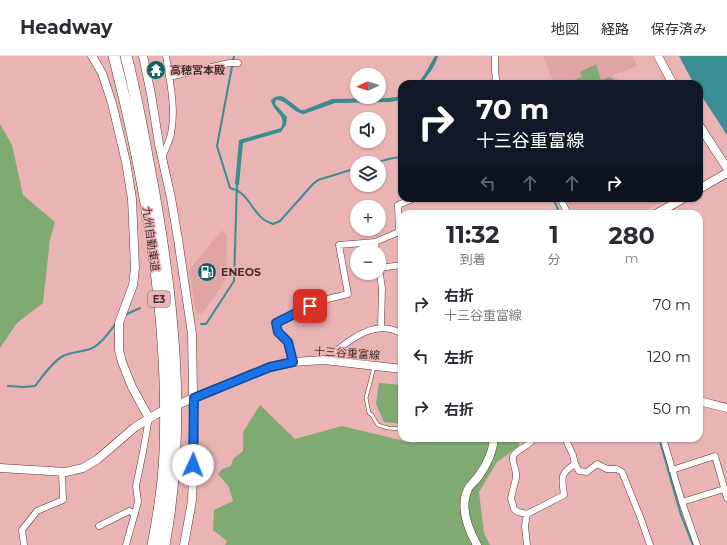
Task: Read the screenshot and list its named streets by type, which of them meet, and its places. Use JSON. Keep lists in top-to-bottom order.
{
  "streets": {
    "highway": ["九州自動車道", "E3"],
    "street": ["十三谷重富線"]
  },
  "places": {
    "temple": ["高穂宮本殿"],
    "fuel station": ["ENEOS"]
  },
  "north": "left",
  "page": {
    "header": "Headway",
    "nav": ["地図", "経路", "保存済み"],
    "map_buttons": ["+", "−"],
    "turn": ["70 m", "十三谷重富線"],
    "eta": [
      "11:32",
      "到着",
      "1",
      "分",
      "280",
      "m"
    ],
    "list": [
      {
        "name": "右折",
        "note": "十三谷重富線",
        "value": "70 m"
      },
      {
        "name": "左折",
        "value": "120 m"
      },
      {
        "name": "右折",
        "value": "50 m"
      }
    ]
  }
}
